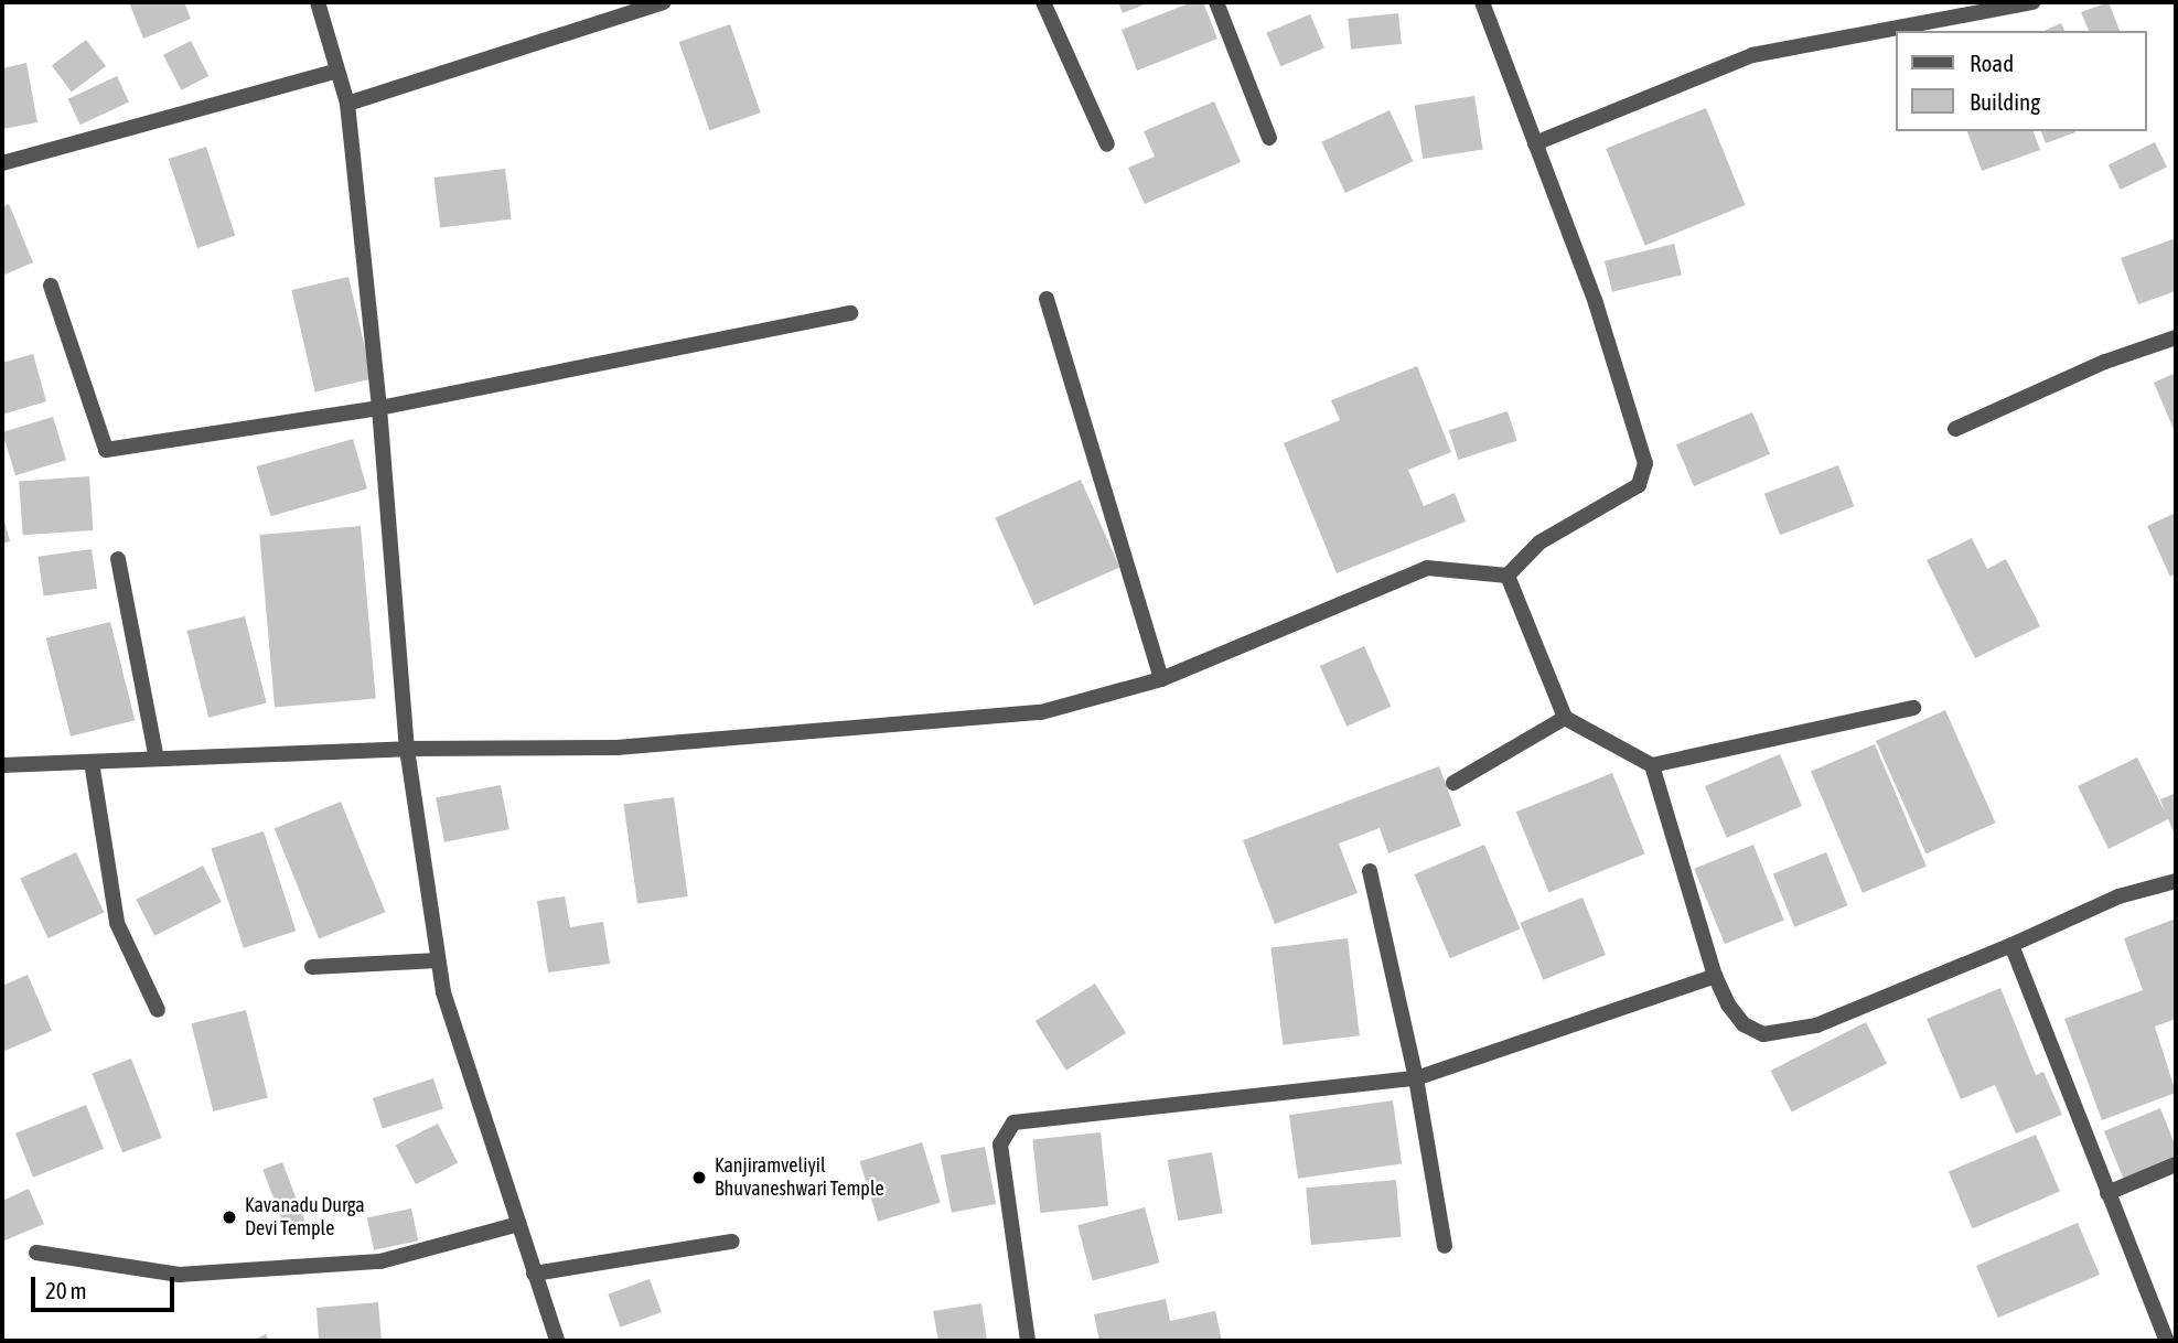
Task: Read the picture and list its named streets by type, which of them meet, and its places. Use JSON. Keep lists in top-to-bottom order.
{
  "places": ["Kanjiramveliyil Bhuvaneshwari Temple", "Kavanadu Durga Devi Temple"],
  "legend": ["Road", "Building"],
  "scale_bar": "20 m"
}
